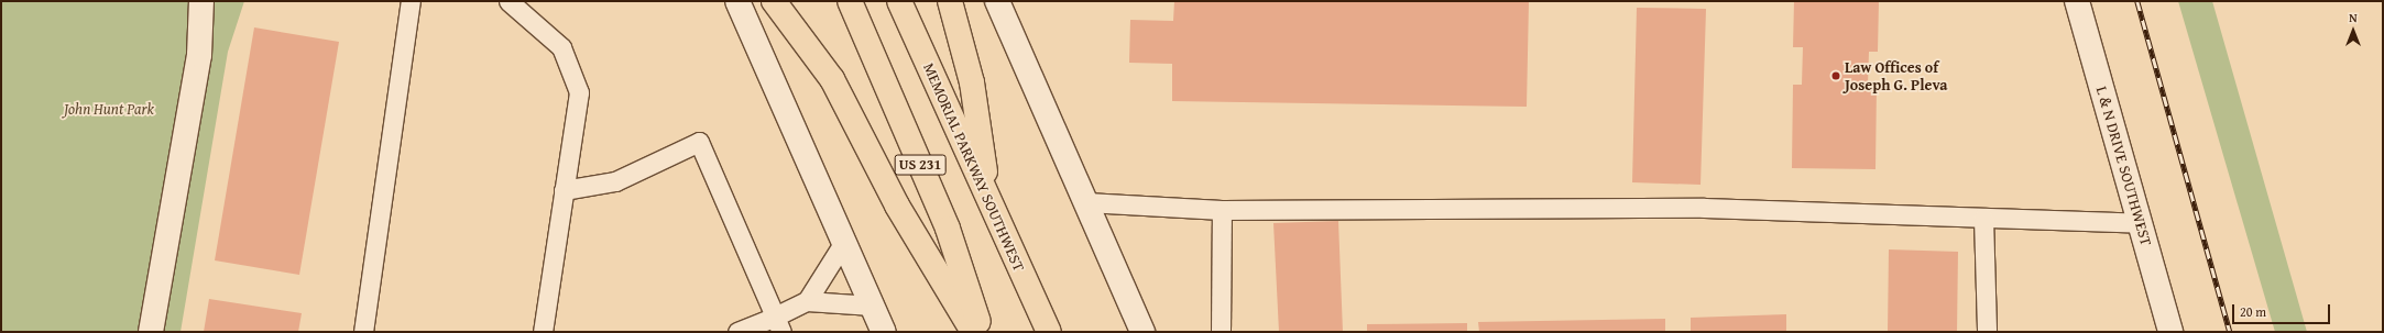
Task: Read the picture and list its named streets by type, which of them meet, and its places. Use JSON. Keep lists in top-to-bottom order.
{
  "streets": {
    "highway": ["US 231", "MEMORIAL PARKWAY SOUTHWEST"],
    "main road": ["L & N DRIVE SOUTHWEST"]
  },
  "parks": ["John Hunt Park"],
  "places": ["Law Offices of Joseph G. Pleva"],
  "scale_bar": "20 m",
  "north": "top"
}
